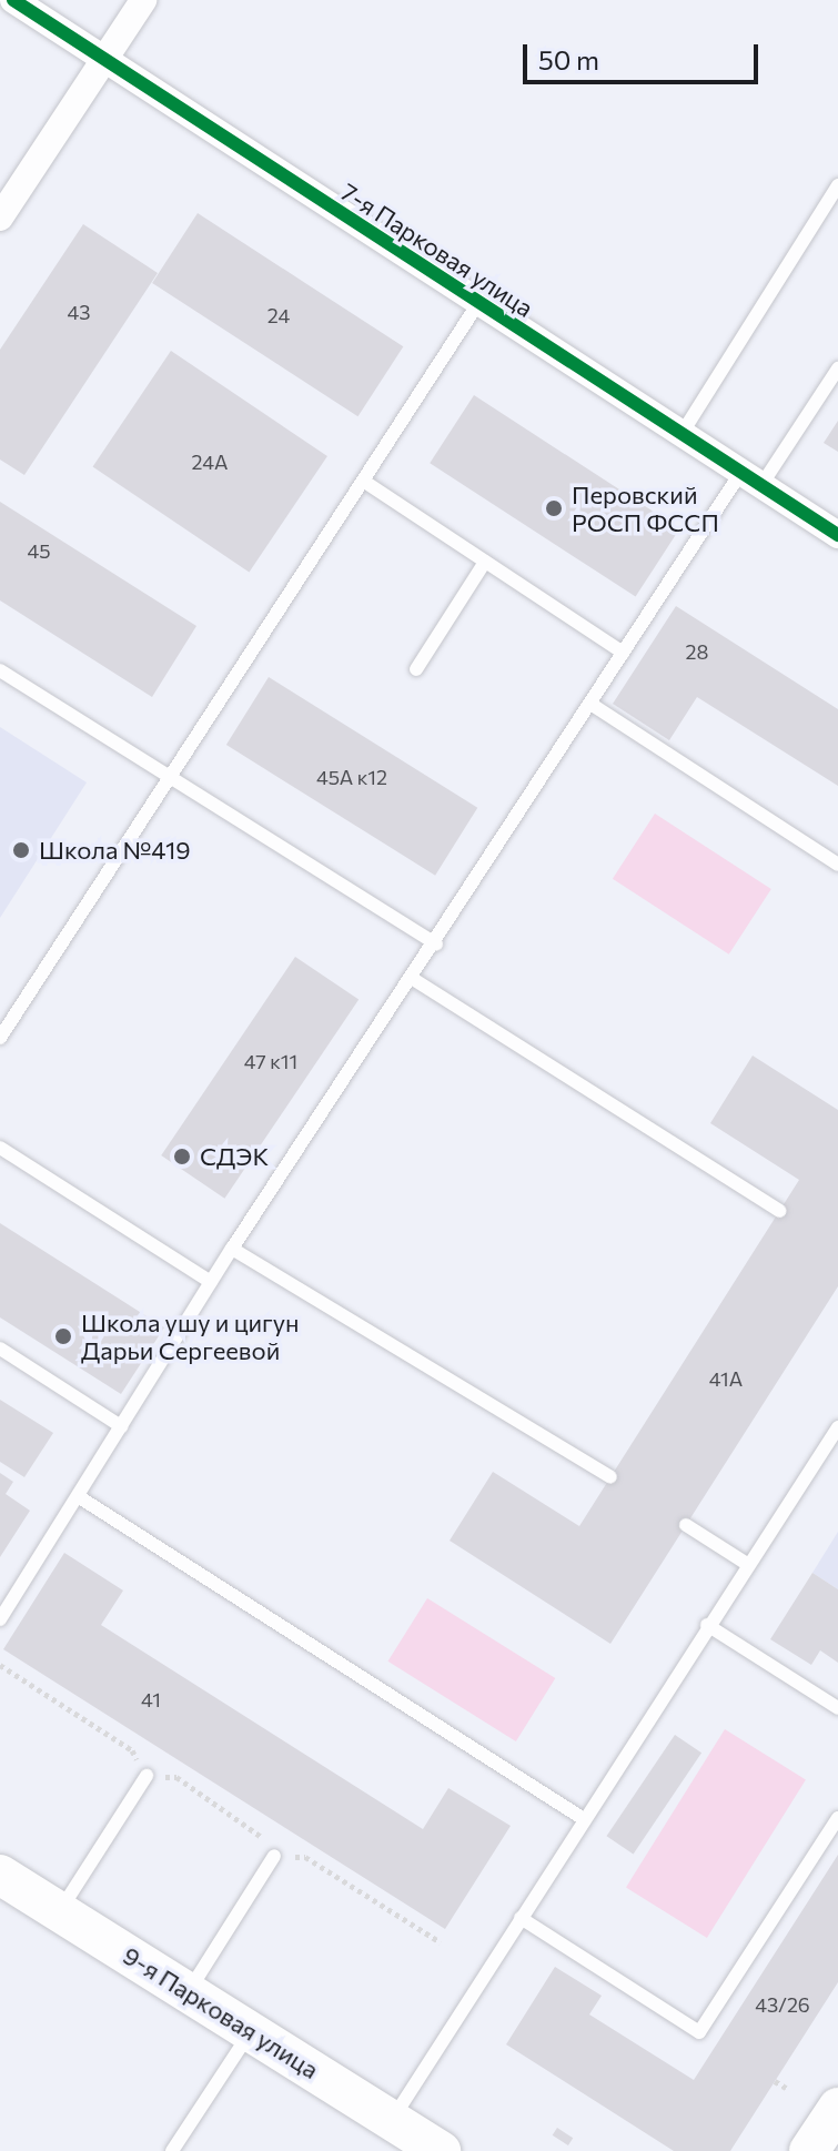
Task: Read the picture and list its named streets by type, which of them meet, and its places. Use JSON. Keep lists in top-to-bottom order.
{
  "streets": {
    "main road": ["9-я Парковая улица"],
    "street": ["7-я Парковая улица"]
  },
  "places": [
    "Перовский РОСП ФССП",
    "Школа №419",
    "СДЭК",
    "Школа ушу и цигун Дарьи Сергеевой"
  ],
  "house_numbers": [
    "43",
    "24",
    "24А",
    "45",
    "28",
    "45А к12",
    "47 к11",
    "41А",
    "41",
    "43/26"
  ],
  "scale_bar": "50 m"
}
